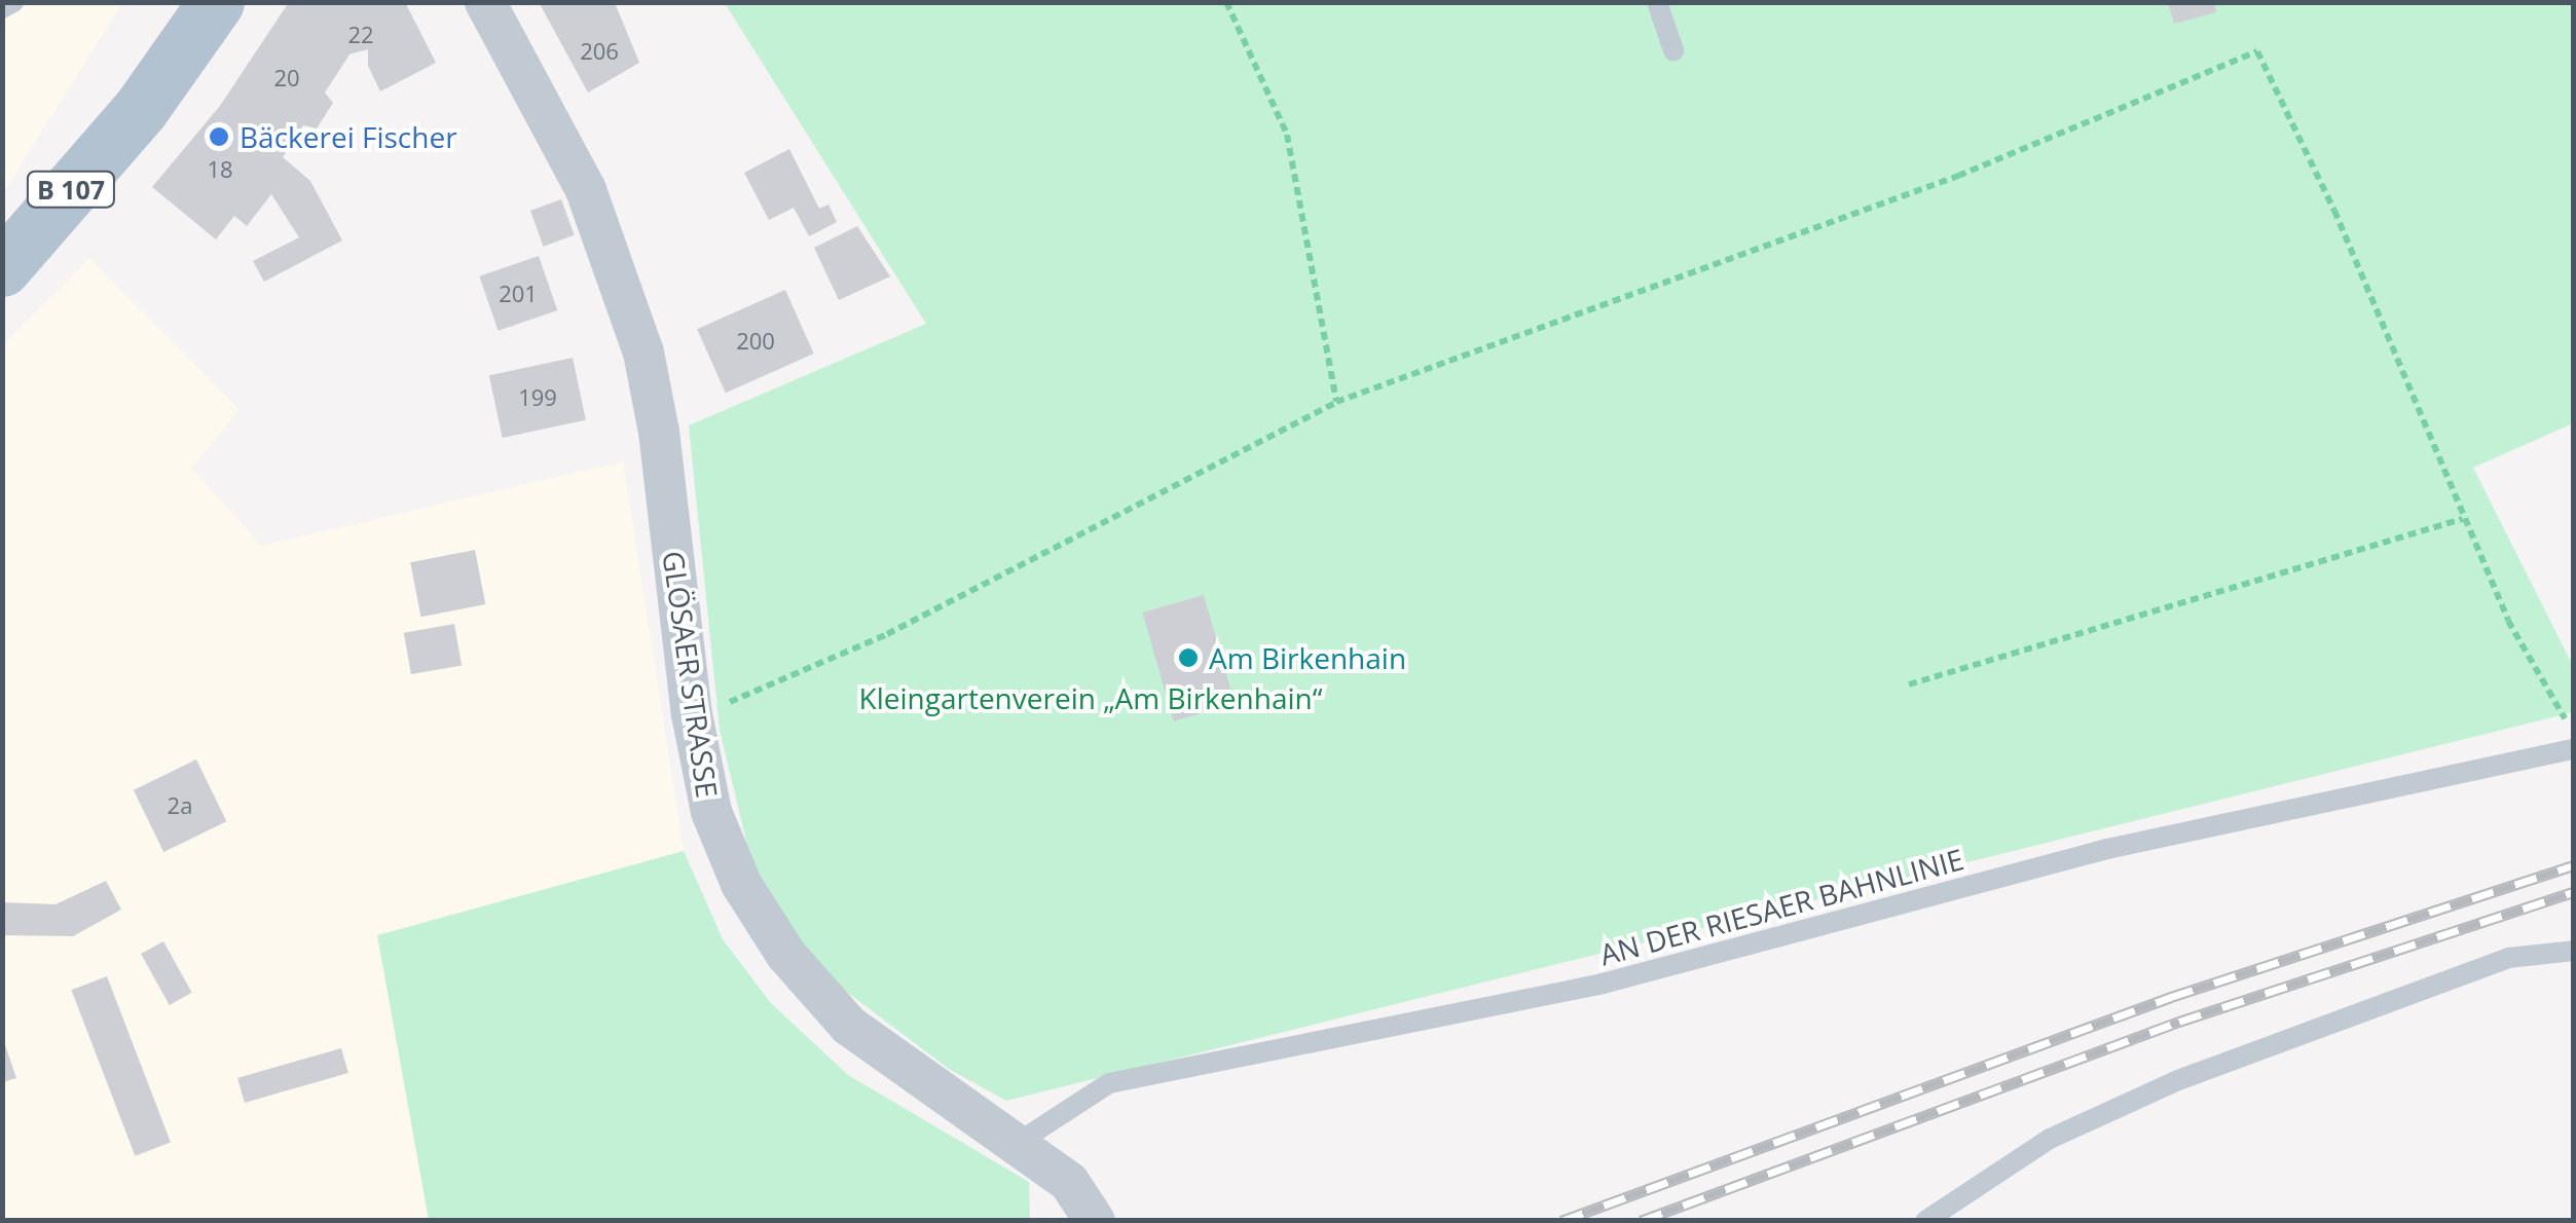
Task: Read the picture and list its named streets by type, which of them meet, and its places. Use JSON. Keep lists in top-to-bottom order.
{
  "streets": {
    "main road": ["B 107"],
    "street": ["GLÖSAER STRASSE"],
    "lane": ["AN DER RIESAER BAHNLINIE"]
  },
  "crossings": [
    ["GLÖSAER STRASSE", "AN DER RIESAER BAHNLINIE"]
  ],
  "parks": ["Kleingartenverein „Am Birkenhain“"],
  "places": ["Bäckerei Fischer", "Am Birkenhain"],
  "house_numbers": [
    "22",
    "206",
    "20",
    "18",
    "201",
    "200",
    "199",
    "2a"
  ]
}
